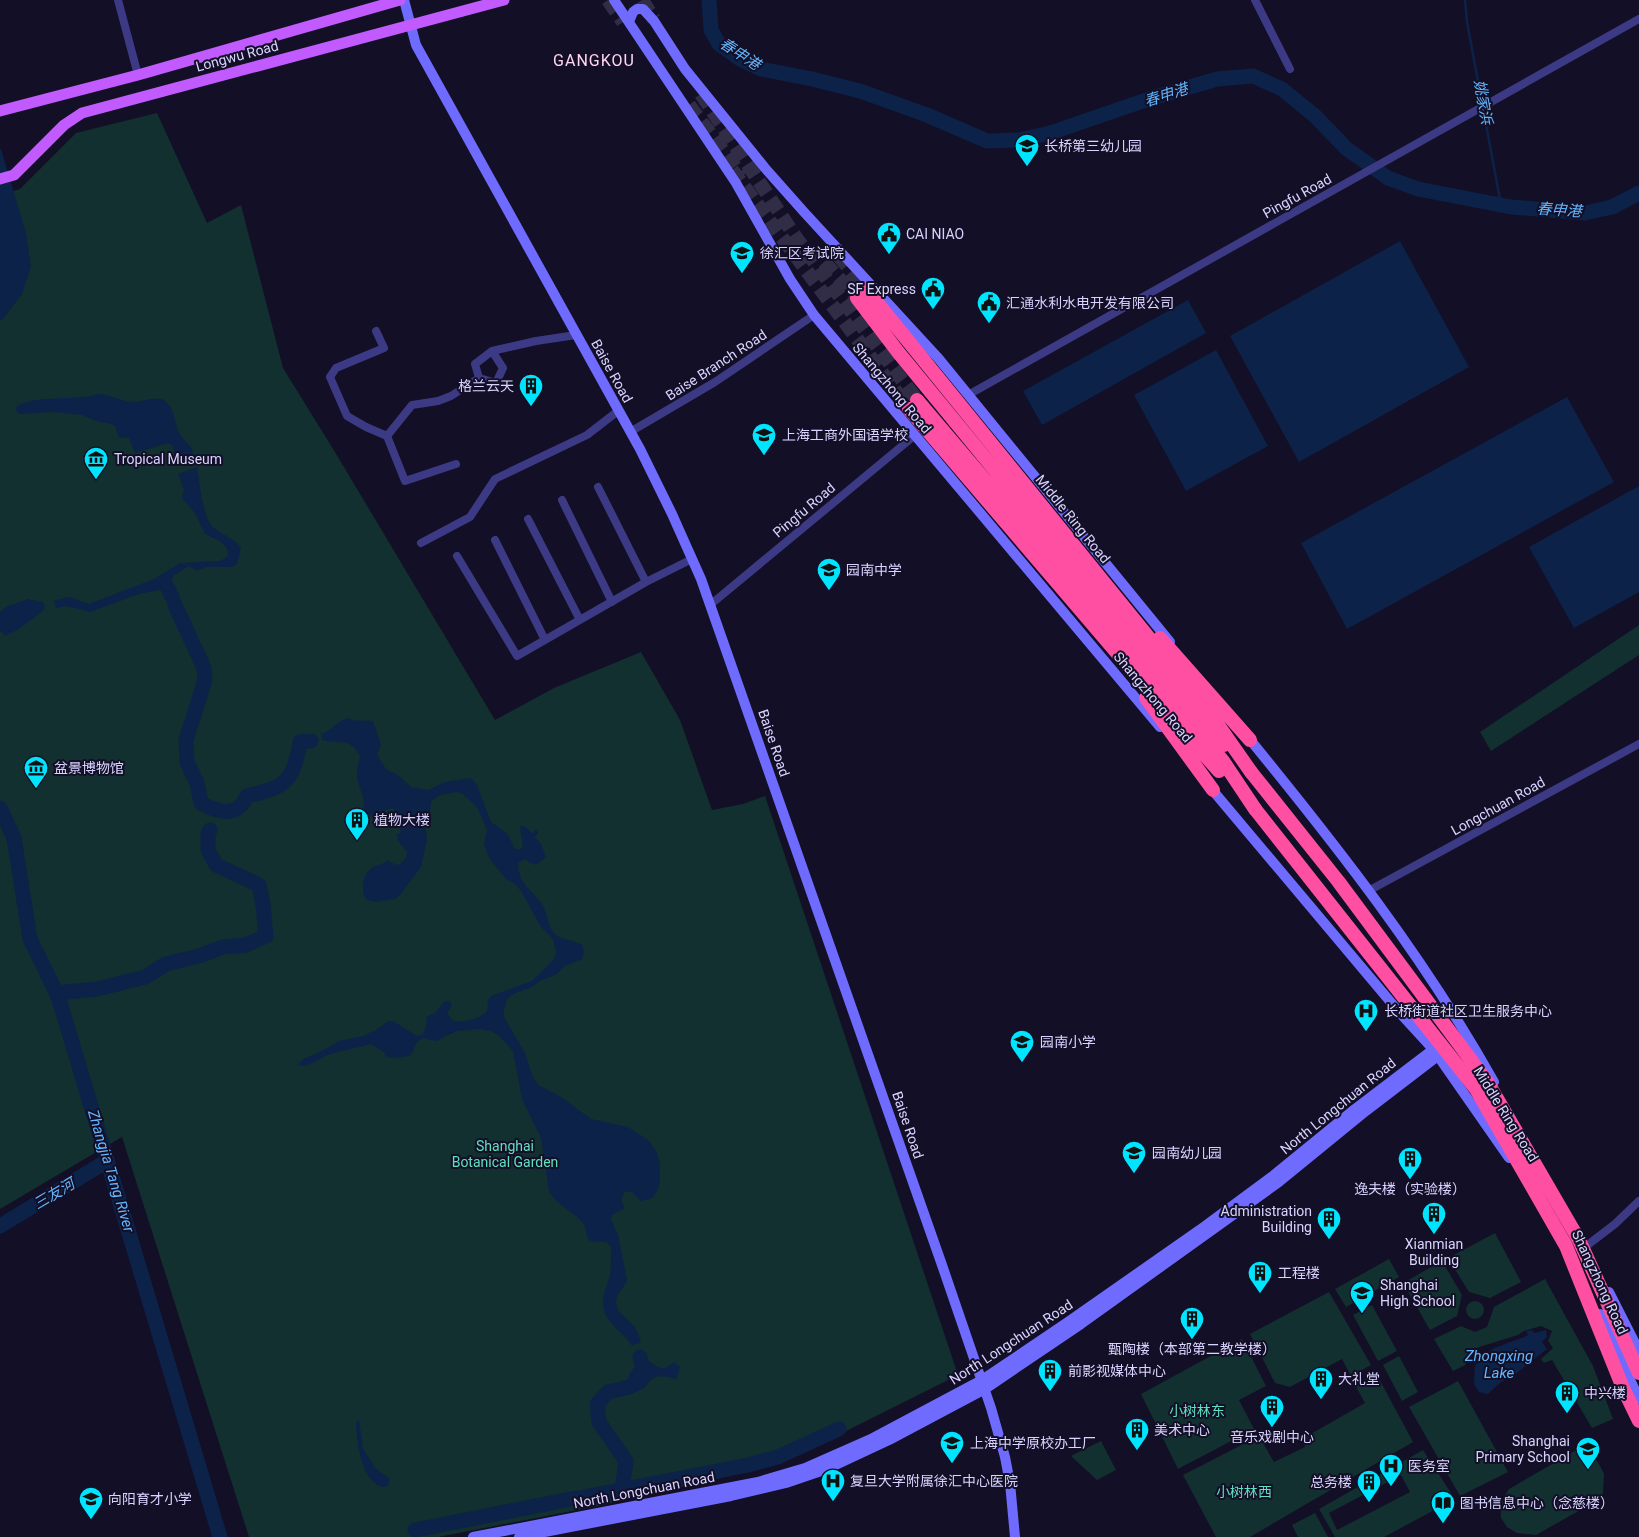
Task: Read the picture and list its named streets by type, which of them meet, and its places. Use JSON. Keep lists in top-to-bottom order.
{
  "streets": {
    "highway": ["Middle Ring Road"],
    "main road": [
      "Longwu Road",
      "Baise Road",
      "Shangzhong Road",
      "North Longchuan Road"
    ],
    "street": ["Pingfu Road", "Baise Branch Road", "Longchuan Road"]
  },
  "crossings": [
    ["Longwu Road", "Baise Road"],
    ["Pingfu Road", "Baise Road"],
    ["Pingfu Road", "Shangzhong Road"],
    ["Baise Branch Road", "Baise Road"],
    ["Baise Branch Road", "Shangzhong Road"],
    ["Baise Road", "North Longchuan Road"],
    ["Shangzhong Road", "Longchuan Road"],
    ["Shangzhong Road", "North Longchuan Road"]
  ],
  "districts": ["GANGKOU"],
  "water": [
    "春申港",
    "姚家浜",
    "Zhangjia Tang River",
    "三友河",
    "Zhongxing Lake"
  ],
  "parks": ["Shanghai Botanical Garden", "小树林东", "小树林西"],
  "places": {
    "school or university": [
      "长桥第三幼儿园",
      "徐汇区考试院",
      "上海工商外国语学校",
      "园南中学",
      "园南小学",
      "园南幼儿园",
      "Shanghai High School",
      "上海中学原校办工厂",
      "Shanghai Primary School",
      "向阳育才小学"
    ],
    "public building": ["CAI NIAO", "SF Express", "汇通水利水电开发有限公司"],
    "building": [
      "格兰云天",
      "植物大楼",
      "逸夫楼（实验楼）",
      "Xianmian Building",
      "Administration Building",
      "工程楼",
      "甄陶楼（本部第二教学楼）",
      "前影视媒体中心",
      "大礼堂",
      "中兴楼",
      "音乐戏剧中心",
      "美术中心",
      "总务楼"
    ],
    "museum": ["Tropical Museum", "盆景博物馆"],
    "hospital": ["长桥街道社区卫生服务中心", "医务室", "复旦大学附属徐汇中心医院"],
    "library": ["图书信息中心（念慈楼）"]
  }
}
